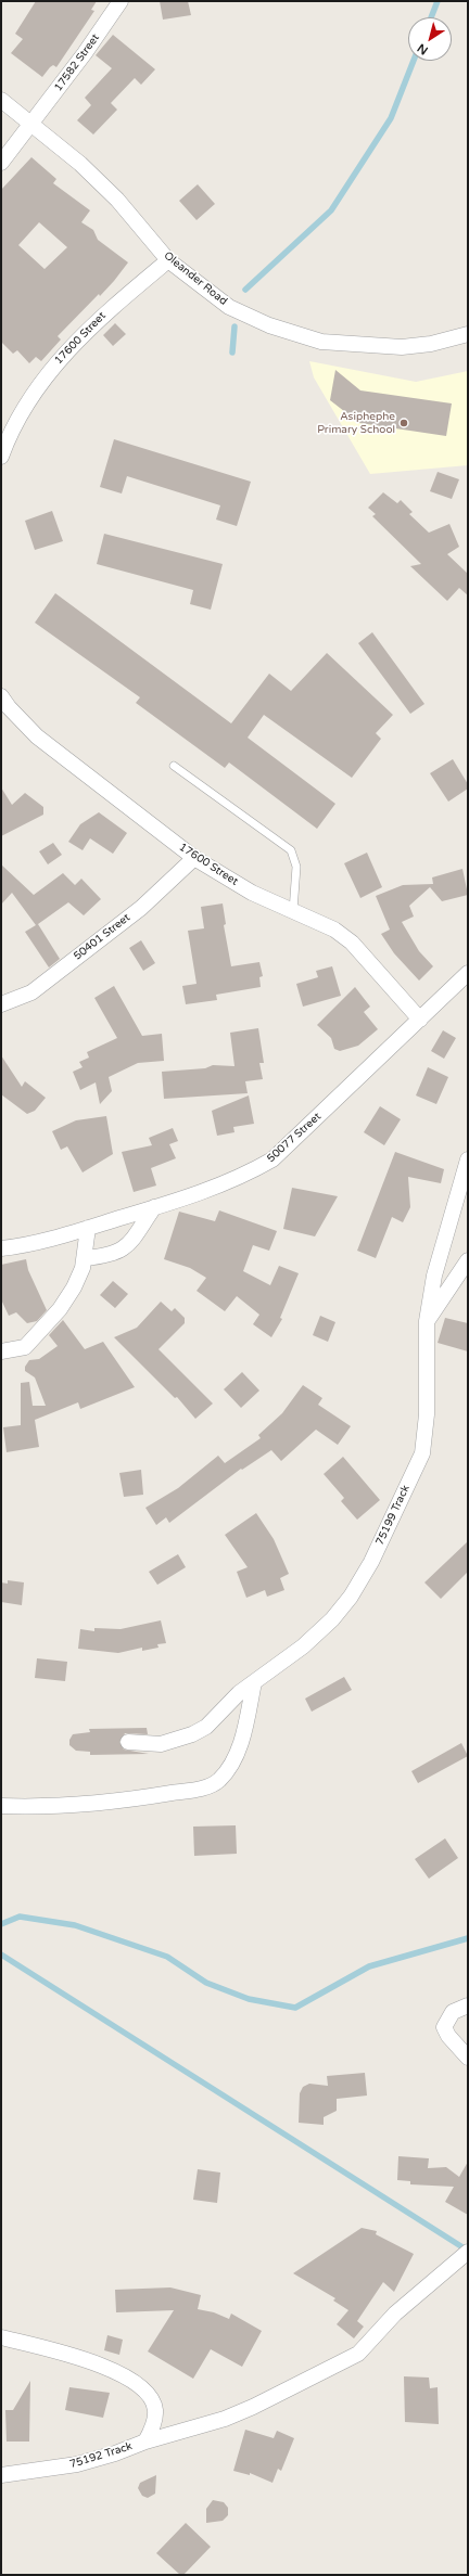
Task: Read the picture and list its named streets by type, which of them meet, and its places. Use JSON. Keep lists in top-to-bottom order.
{
  "streets": {
    "street": [
      "17582 Street",
      "Oleander Road",
      "17600 Street",
      "50401 Street",
      "50077 Street",
      "75199 Track",
      "75192 Track"
    ]
  },
  "crossings": [
    ["17582 Street", "Oleander Road"],
    ["Oleander Road", "17600 Street"],
    ["17600 Street", "50401 Street"],
    ["17600 Street", "50077 Street"]
  ],
  "places": ["Asiphephe Primary School"],
  "north": "bottom left"
}
